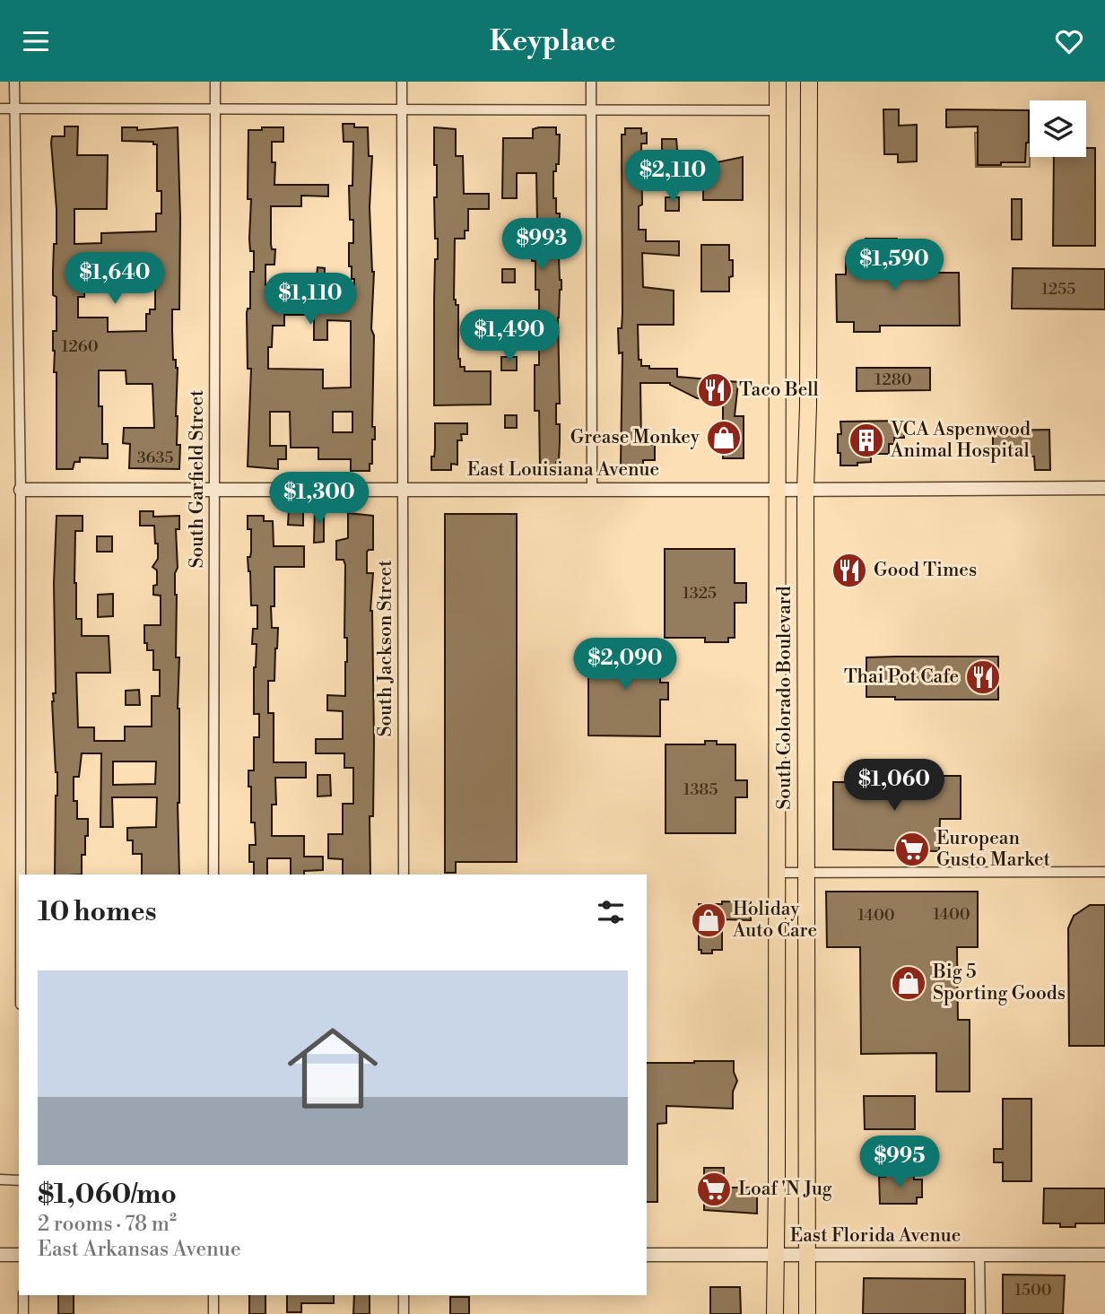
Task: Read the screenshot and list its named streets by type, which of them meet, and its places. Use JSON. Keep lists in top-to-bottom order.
{
  "streets": {
    "main road": ["South Colorado Boulevard"],
    "street": [
      "East Louisiana Avenue",
      "South Garfield Street",
      "South Jackson Street",
      "East Florida Avenue"
    ]
  },
  "crossings": [
    ["East Louisiana Avenue", "South Garfield Street"],
    ["East Louisiana Avenue", "South Jackson Street"],
    ["East Louisiana Avenue", "South Colorado Boulevard"],
    ["South Colorado Boulevard", "East Florida Avenue"]
  ],
  "places": {
    "restaurant": ["Taco Bell", "Good Times", "Thai Pot Cafe"],
    "shop": ["Grease Monkey", "Holiday Auto Care", "Big 5 Sporting Goods"],
    "building": ["VCA Aspenwood Animal Hospital"],
    "supermarket": ["European Gusto Market", "Loaf 'N Jug"]
  },
  "house_numbers": [
    "1255",
    "1260",
    "1280",
    "3635",
    "1325",
    "1385",
    "1400",
    "1400",
    "1500"
  ],
  "page": {
    "header": "Keyplace",
    "price": [
      "$2,110",
      "$993",
      "$1,590",
      "$1,640",
      "$1,110",
      "$1,490",
      "$1,300",
      "$2,090",
      "$1,060",
      "$995"
    ],
    "heading": "10 homes",
    "list": [
      {
        "name": "$1,060/mo",
        "note": "2 rooms · 78 m² · East Arkansas Avenue"
      }
    ]
  }
}
